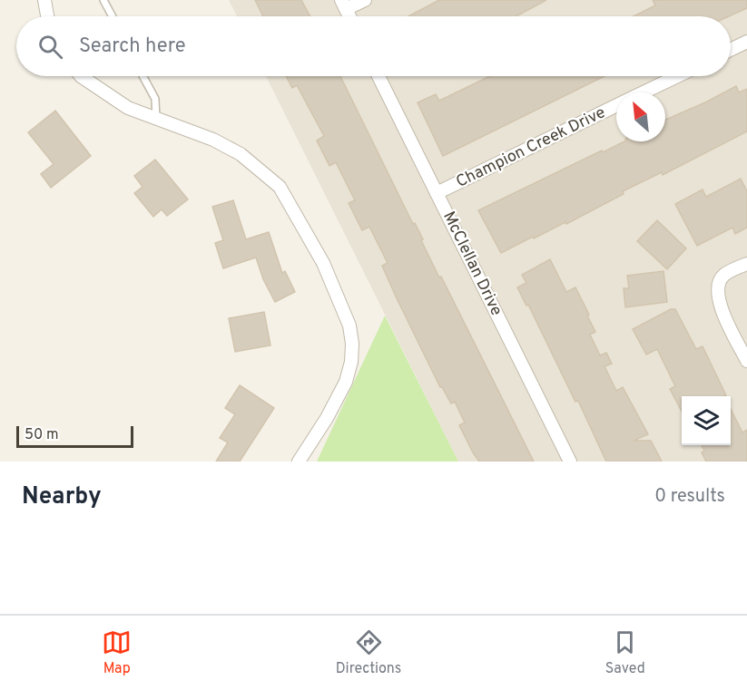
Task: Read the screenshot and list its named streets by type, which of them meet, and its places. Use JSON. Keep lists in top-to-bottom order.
{
  "streets": {
    "street": ["Champion Creek Drive", "McClellan Drive"]
  },
  "crossings": [
    ["Champion Creek Drive", "McClellan Drive"]
  ],
  "scale_bar": "50 m",
  "north": "top left",
  "page": {
    "search": "Search here",
    "scale": "50 m",
    "heading": ["Nearby", "0 results"],
    "nav": ["Map", "Directions", "Saved"]
  }
}
